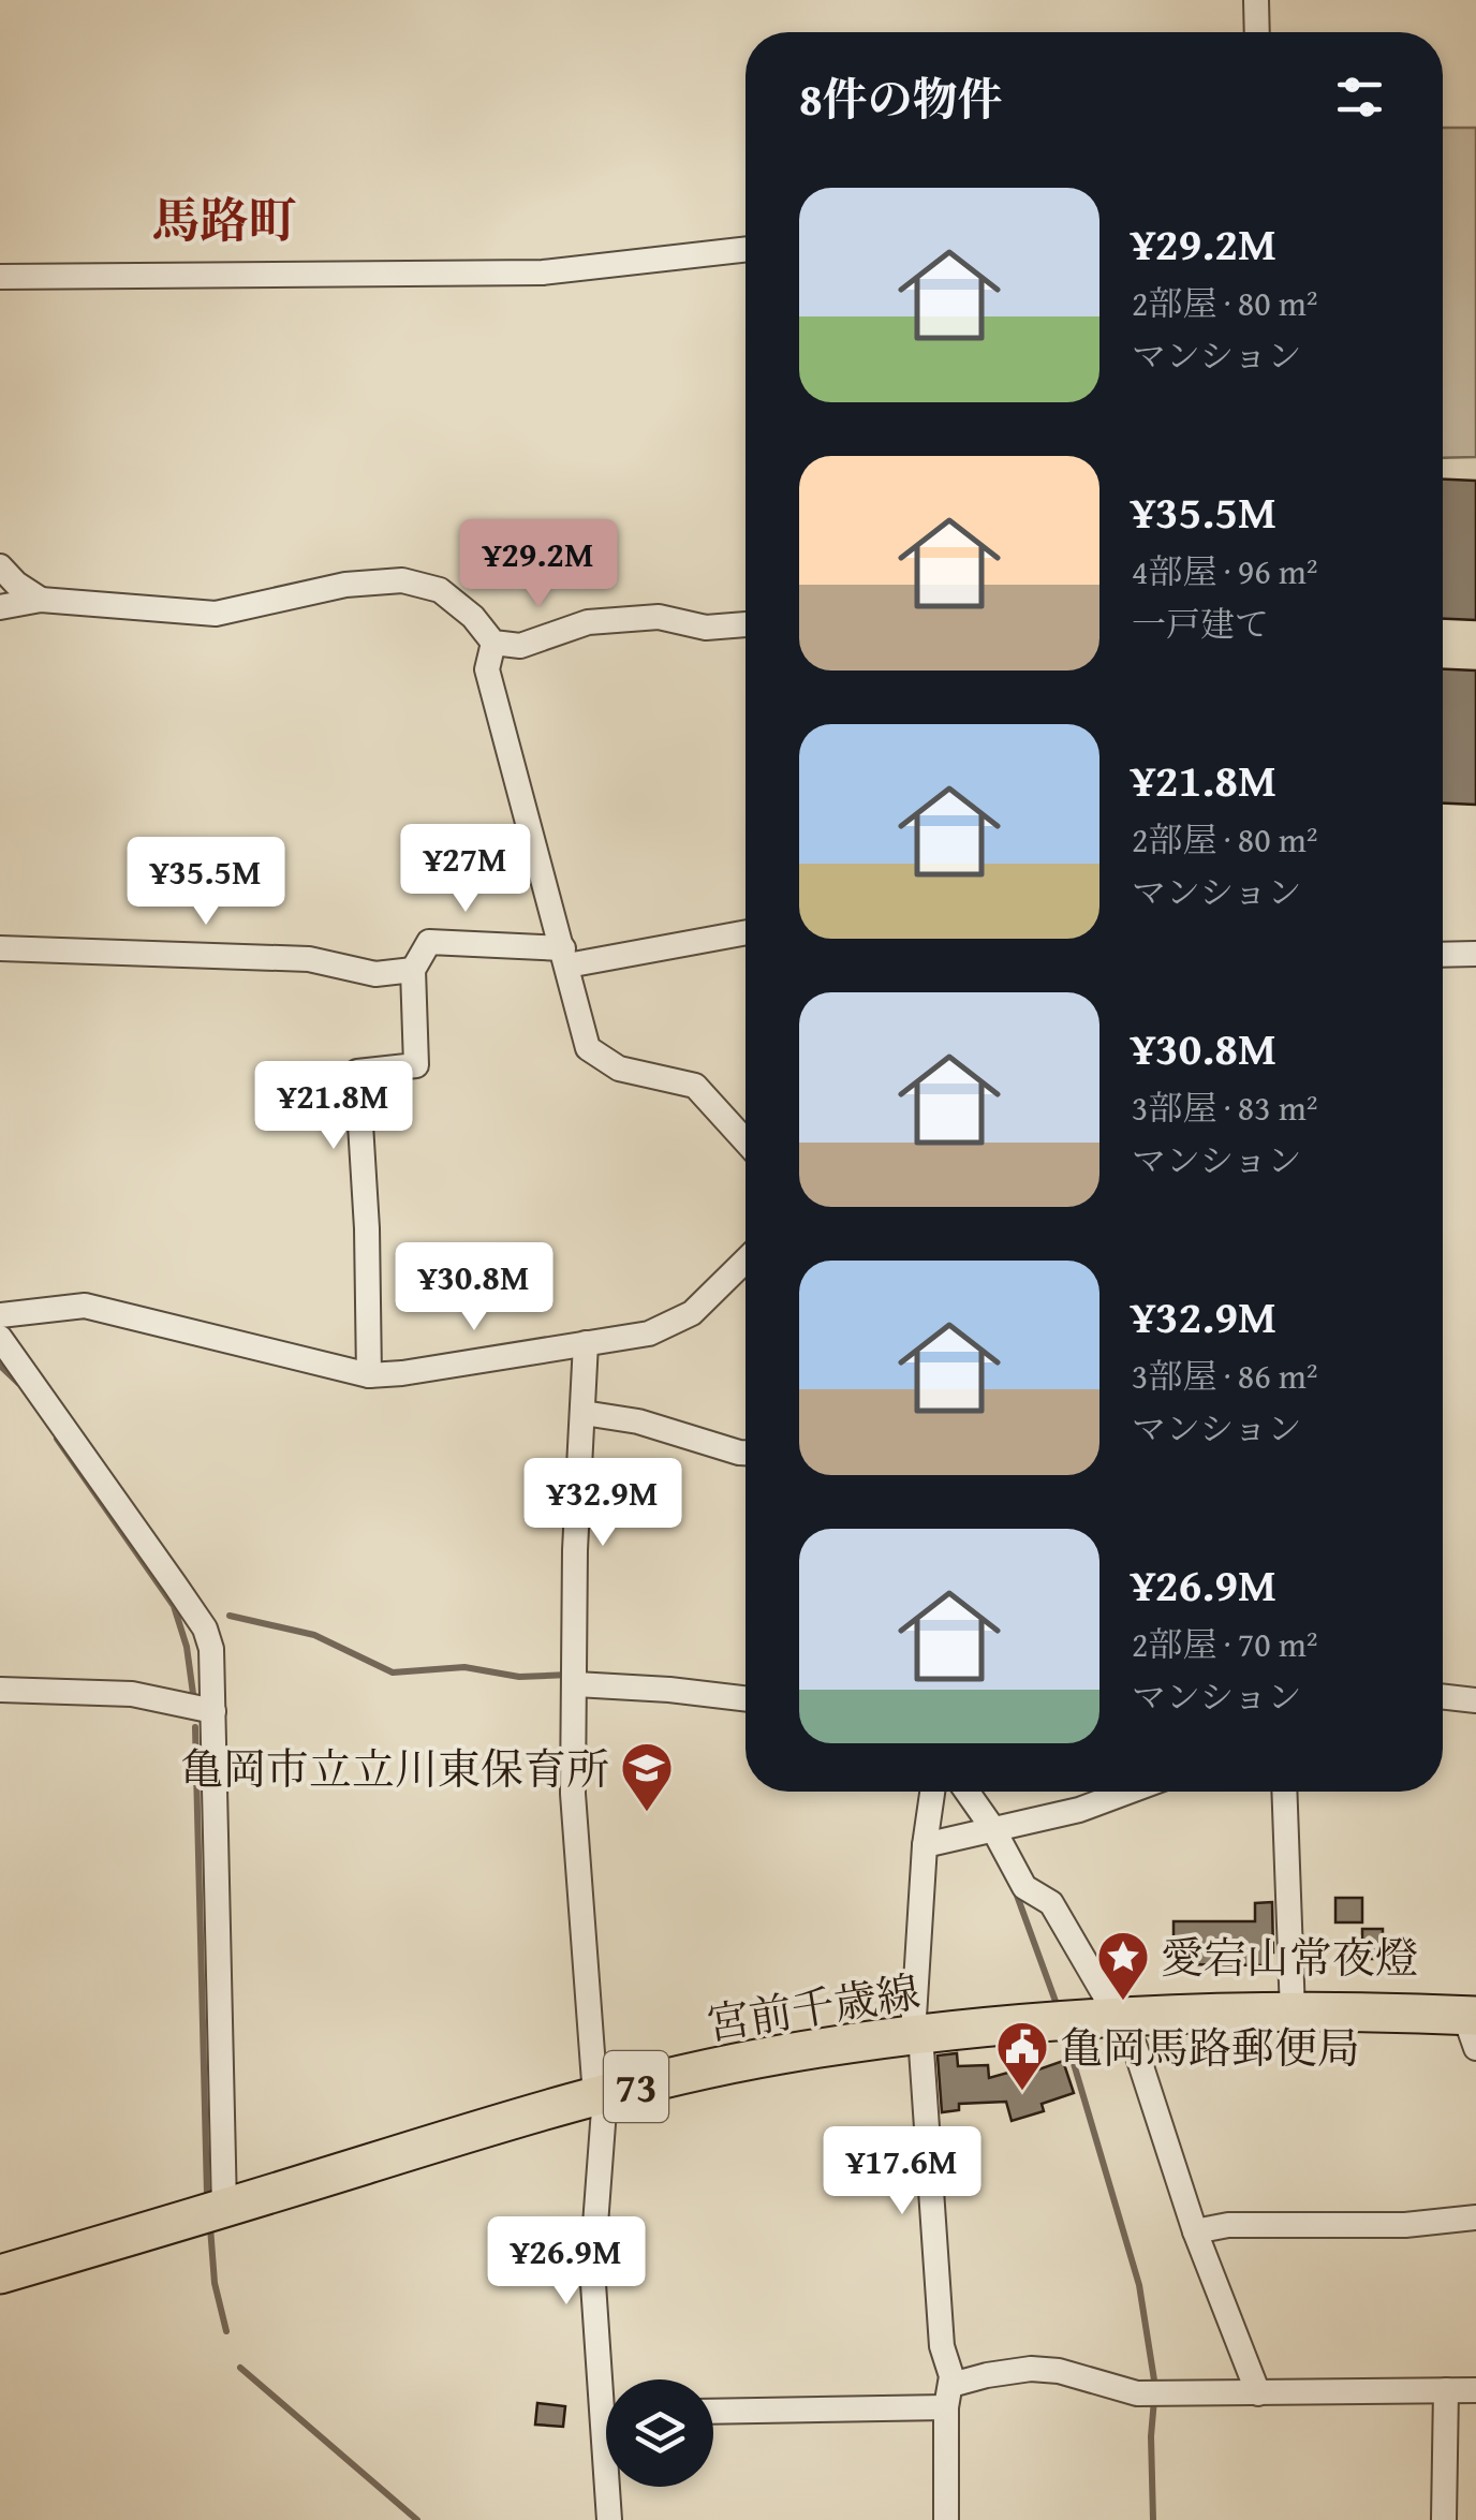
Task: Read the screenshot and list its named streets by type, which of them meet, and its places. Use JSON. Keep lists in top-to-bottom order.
{
  "streets": {
    "main road": ["宮前千歳線", "73"]
  },
  "districts": ["馬路町"],
  "places": {
    "school or university": ["亀岡市立立川東保育所"],
    "place": ["愛宕山常夜燈"],
    "public building": ["亀岡馬路郵便局"]
  },
  "page": {
    "heading": "8件の物件",
    "list": [
      {
        "name": "¥29.2M",
        "note": "2部屋 · 80 m² · マンション"
      },
      {
        "name": "¥35.5M",
        "note": "4部屋 · 96 m² · 一戸建て"
      },
      {
        "name": "¥21.8M",
        "note": "2部屋 · 80 m² · マンション"
      },
      {
        "name": "¥30.8M",
        "note": "3部屋 · 83 m² · マンション"
      },
      {
        "name": "¥32.9M",
        "note": "3部屋 · 86 m² · マンション"
      },
      {
        "name": "¥26.9M",
        "note": "2部屋 · 70 m² · マンション"
      }
    ],
    "price": [
      "¥29.2M",
      "¥27M",
      "¥35.5M",
      "¥21.8M",
      "¥30.8M",
      "¥32.9M",
      "¥17.6M",
      "¥26.9M"
    ]
  }
}
